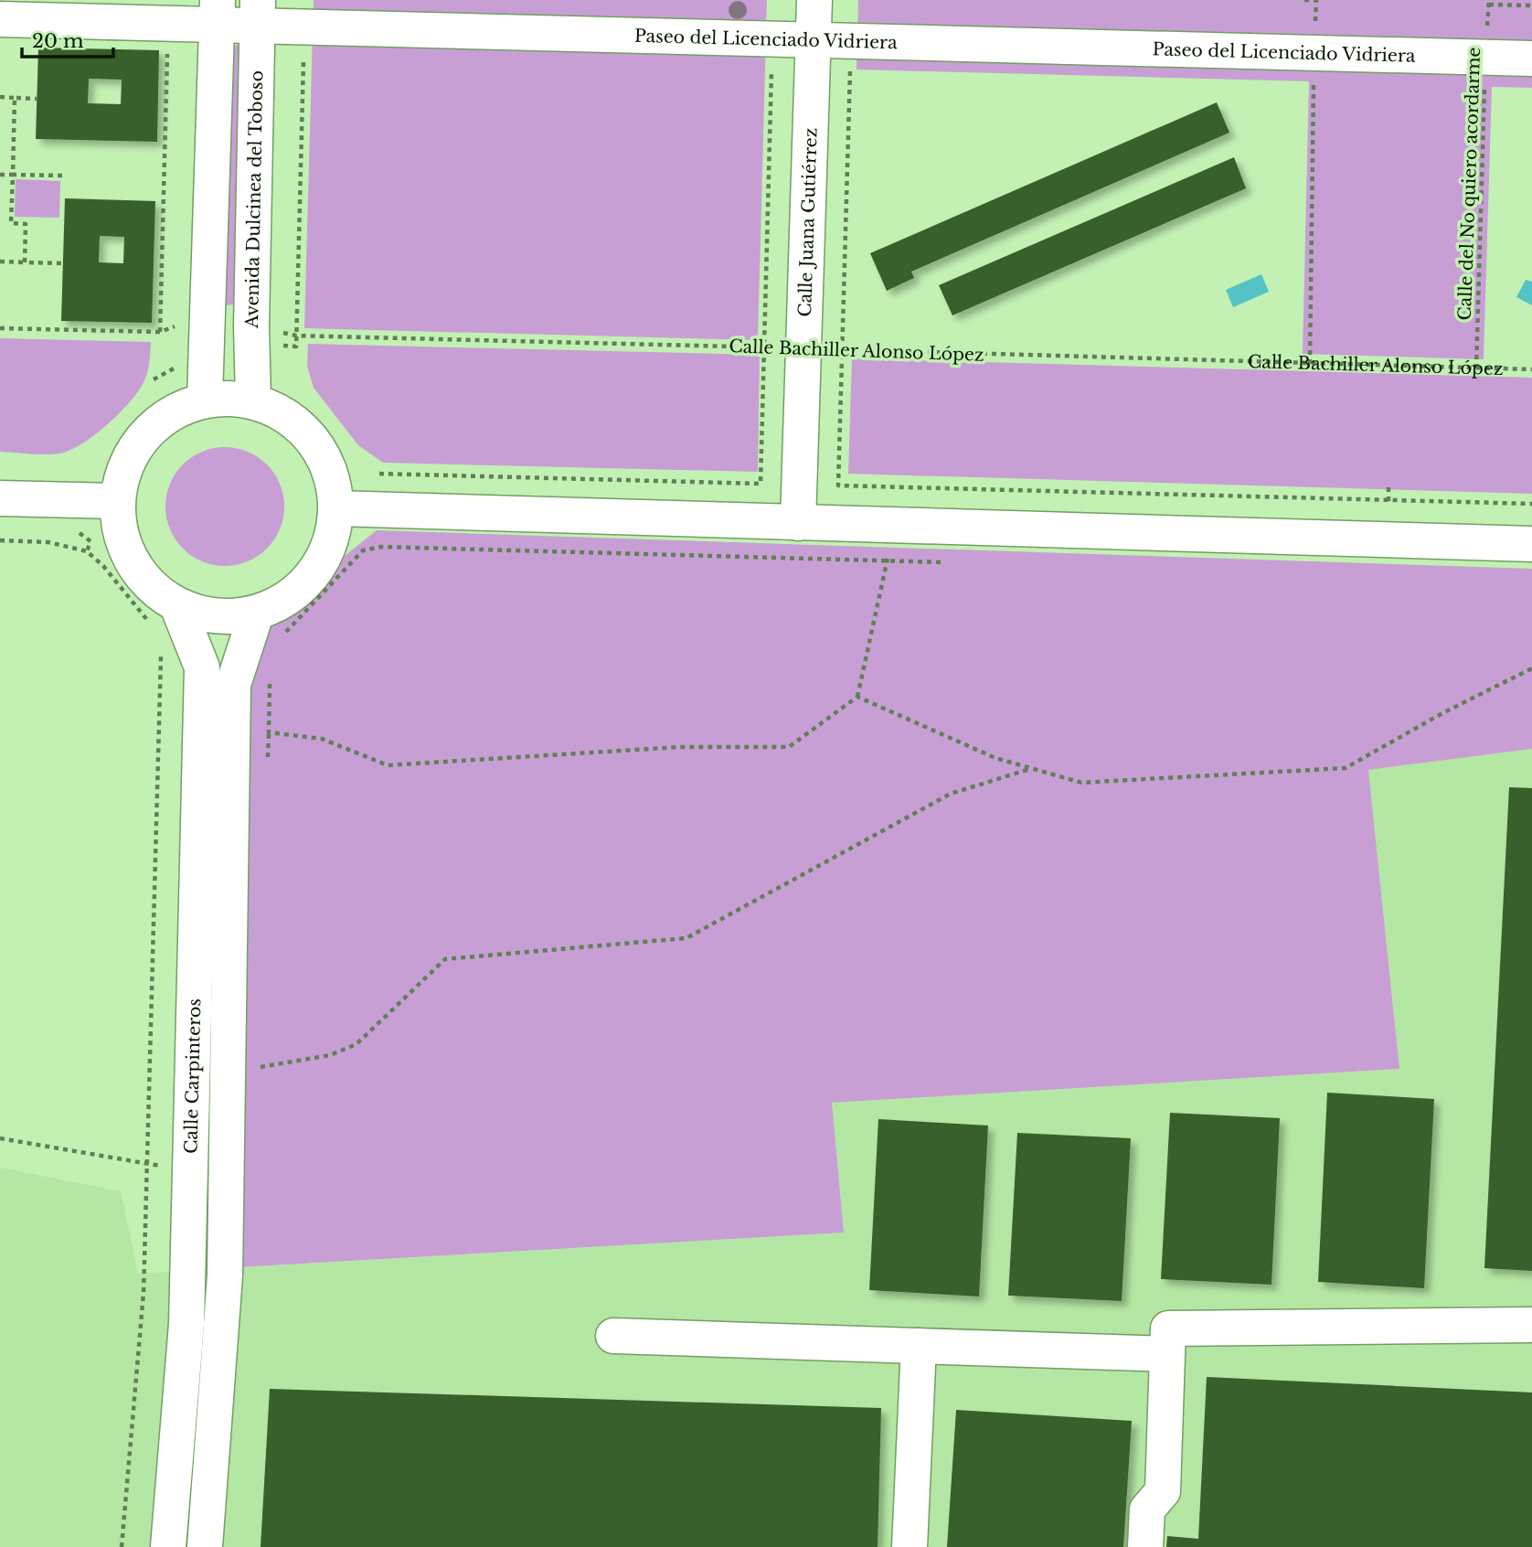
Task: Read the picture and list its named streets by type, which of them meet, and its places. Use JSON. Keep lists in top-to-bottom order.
{
  "streets": {
    "street": [
      "Paseo del Licenciado Vidriera",
      "Avenida Dulcinea del Toboso",
      "Calle Juana Gutiérrez",
      "Calle Carpinteros"
    ],
    "path": ["Calle del No quiero acordarme", "Calle Bachiller Alonso López"]
  },
  "crossings": [
    ["Paseo del Licenciado Vidriera", "Calle del No quiero acordarme"],
    ["Paseo del Licenciado Vidriera", "Avenida Dulcinea del Toboso"],
    ["Paseo del Licenciado Vidriera", "Calle Juana Gutiérrez"],
    ["Calle del No quiero acordarme", "Calle Bachiller Alonso López"],
    ["Avenida Dulcinea del Toboso", "Calle Bachiller Alonso López"],
    ["Avenida Dulcinea del Toboso", "Calle Carpinteros"],
    ["Calle Juana Gutiérrez", "Calle Bachiller Alonso López"]
  ],
  "scale_bar": "20 m"
}
